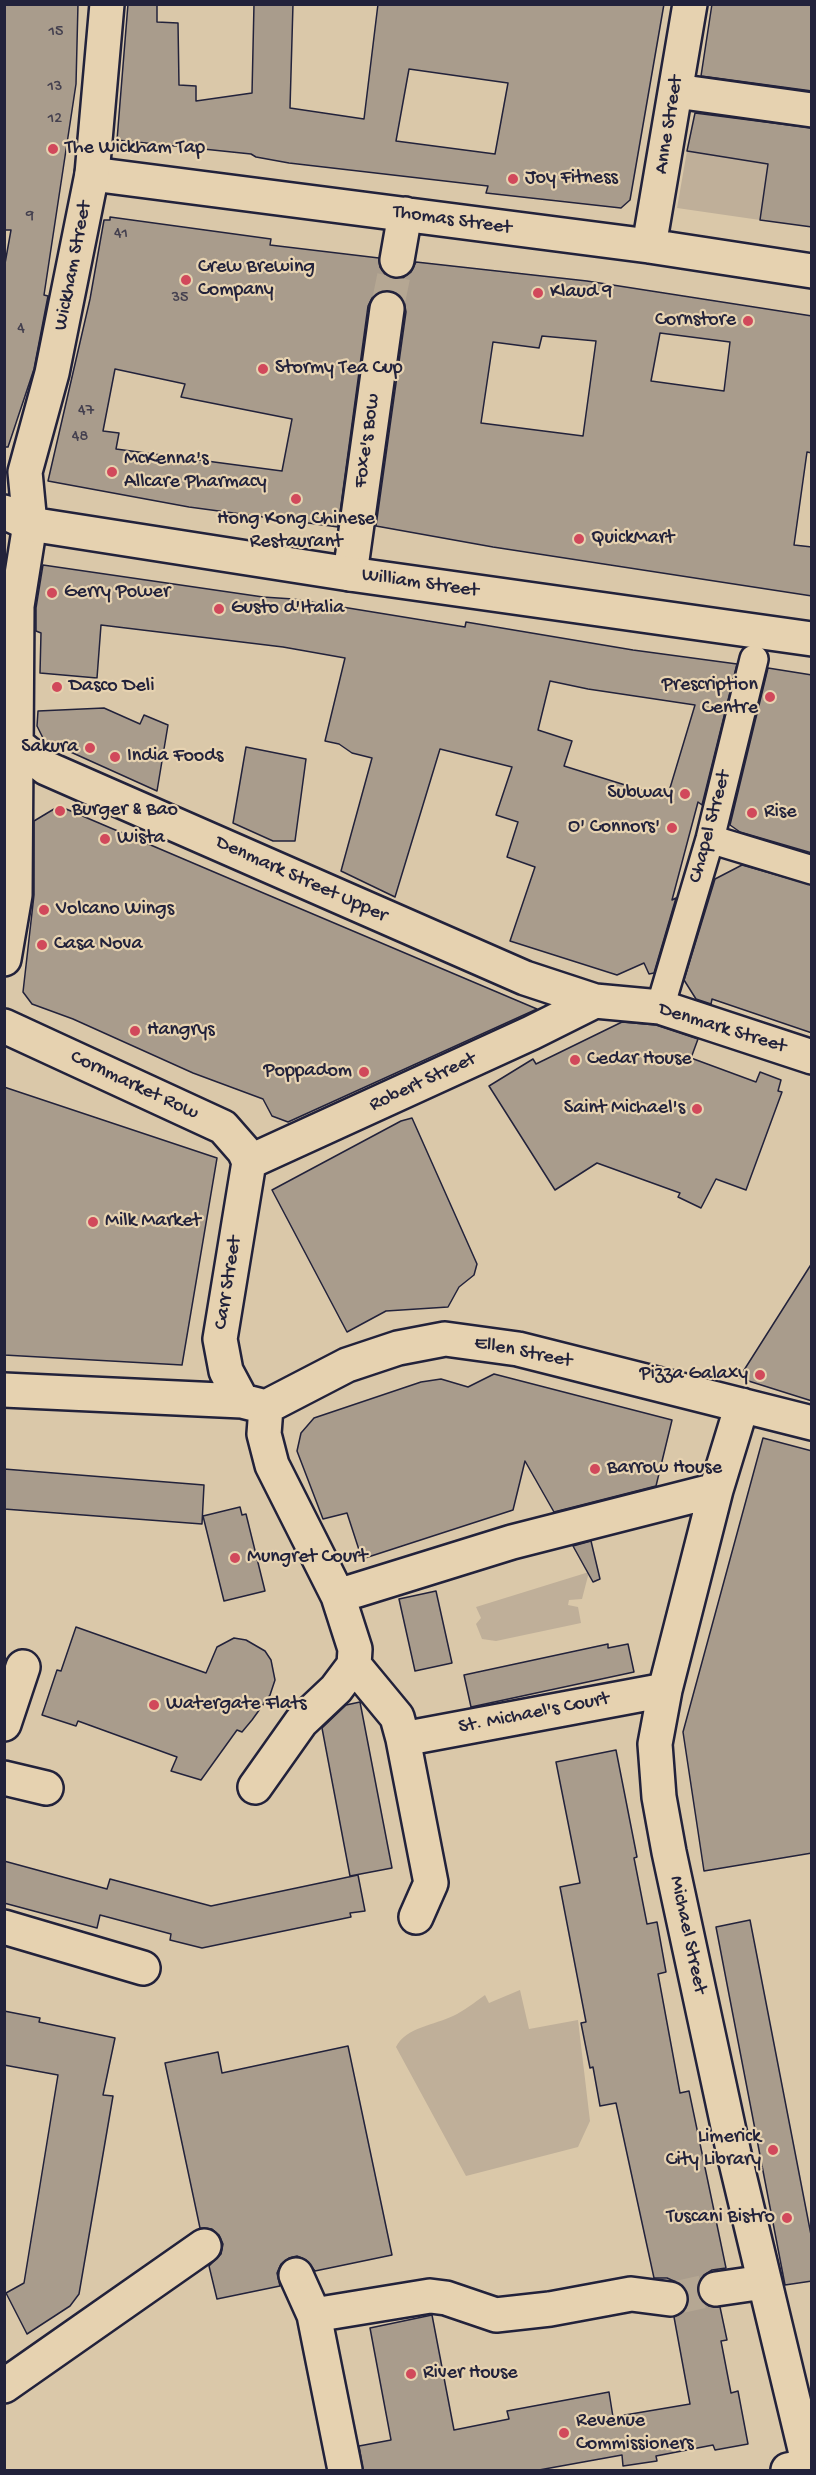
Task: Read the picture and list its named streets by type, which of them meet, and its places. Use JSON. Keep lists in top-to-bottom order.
{
  "streets": {
    "street": [
      "Anne Street",
      "Thomas Street",
      "Wickham Street",
      "Foxe's Bow",
      "William Street",
      "Chapel Street",
      "Denmark Street Upper",
      "Denmark Street",
      "Robert Street",
      "Cornmarket Row",
      "Carr Street",
      "Ellen Street",
      "St. Michael's Court",
      "Michael Street"
    ]
  },
  "crossings": [
    ["Anne Street", "Thomas Street"],
    ["Thomas Street", "Wickham Street"],
    ["Wickham Street", "William Street"],
    ["Wickham Street", "Denmark Street Upper"],
    ["Foxe's Bow", "William Street"],
    ["Denmark Street Upper", "Denmark Street"],
    ["Denmark Street Upper", "Robert Street"],
    ["Denmark Street", "Robert Street"],
    ["Robert Street", "Cornmarket Row"],
    ["Robert Street", "Carr Street"],
    ["Cornmarket Row", "Carr Street"],
    ["Carr Street", "Ellen Street"],
    ["Ellen Street", "Michael Street"],
    ["St. Michael's Court", "Michael Street"]
  ],
  "places": [
    "The Wickham Tap",
    "Joy Fitness",
    "Crew Brewing Company",
    "Klaud 9",
    "Cornstore",
    "Stormy Tea Cup",
    "McKenna's Allcare Pharmacy",
    "Hong Kong Chinese Restaurant",
    "QuickMart",
    "Gerry Power",
    "Gusto d'Italia",
    "Dasco Deli",
    "Prescription Centre",
    "Sakura",
    "India Foods",
    "Subway",
    "Burger & Bao",
    "Rise",
    "O' Connors'",
    "Wista",
    "Volcano Wings",
    "Casa Nova",
    "Hangrys",
    "Cedar House",
    "Poppadom",
    "Saint Michael's",
    "Milk Market",
    "Pizza Galaxy",
    "Barrow House",
    "Mungret Court",
    "Watergate Flats",
    "Limerick City Library",
    "Tuscani Bistro",
    "River House",
    "Revenue Commissioners"
  ],
  "house_numbers": [
    "15",
    "13",
    "12",
    "9",
    "41",
    "35",
    "4",
    "47",
    "48"
  ]
}
